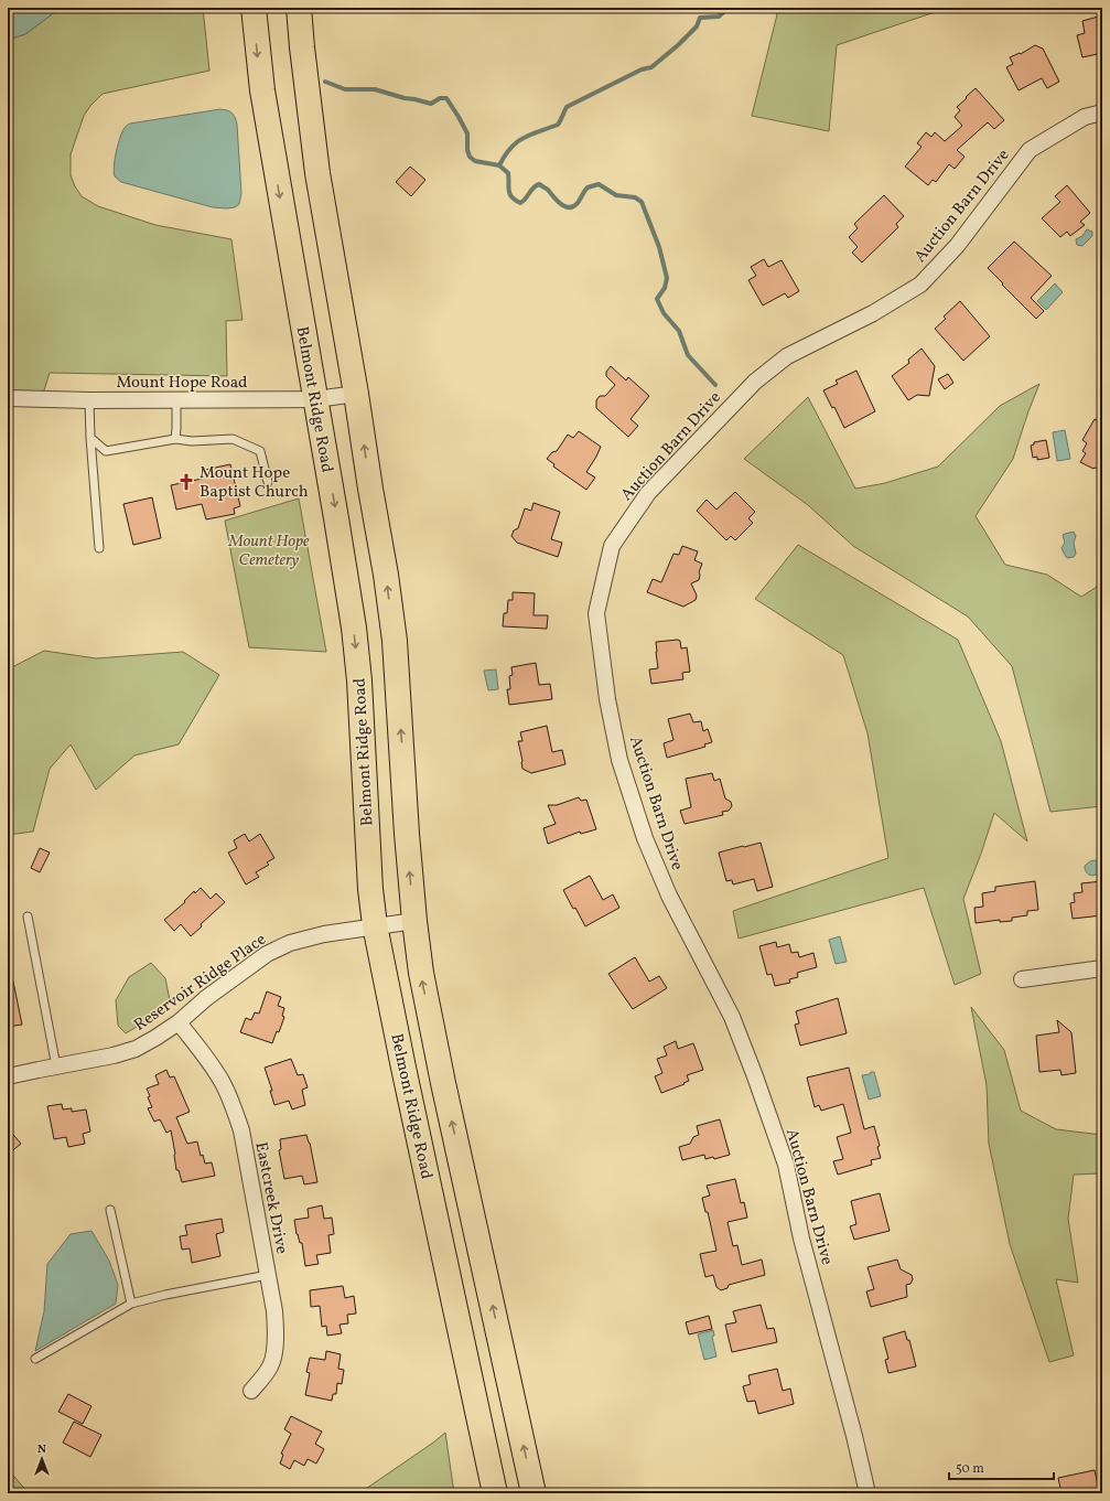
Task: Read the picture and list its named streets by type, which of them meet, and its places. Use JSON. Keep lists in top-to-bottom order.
{
  "streets": {
    "main road": ["Belmont Ridge Road"],
    "street": [
      "Auction Barn Drive",
      "Mount Hope Road",
      "Reservoir Ridge Place",
      "Eastcreek Drive"
    ]
  },
  "crossings": [
    ["Mount Hope Road", "Belmont Ridge Road"],
    ["Belmont Ridge Road", "Reservoir Ridge Place"],
    ["Reservoir Ridge Place", "Eastcreek Drive"]
  ],
  "parks": ["Mount Hope Cemetery"],
  "places": {
    "church": ["Mount Hope Baptist Church"]
  },
  "scale_bar": "50 m",
  "north": "top"
}
